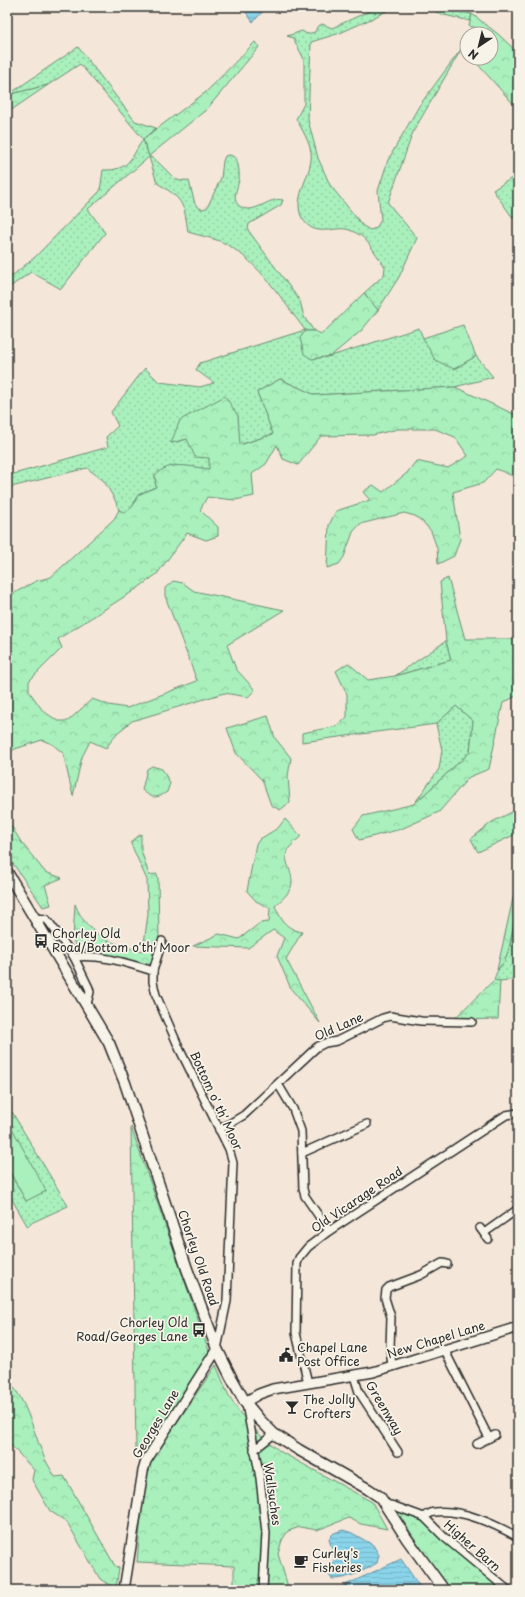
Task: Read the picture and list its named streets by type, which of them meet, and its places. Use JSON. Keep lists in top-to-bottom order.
{
  "streets": {
    "main road": ["Chorley Old Road"],
    "street": [
      "Old Lane",
      "Bottom o' th' Moor",
      "Old Vicarage Road",
      "New Chapel Lane",
      "Greenway",
      "Georges Lane",
      "Wallsuches",
      "Higher Barn"
    ]
  },
  "crossings": [
    ["Old Lane", "Bottom o' th' Moor"],
    ["Bottom o' th' Moor", "Chorley Old Road"],
    ["Bottom o' th' Moor", "Georges Lane"],
    ["Old Vicarage Road", "New Chapel Lane"],
    ["Chorley Old Road", "New Chapel Lane"],
    ["Chorley Old Road", "Georges Lane"],
    ["Chorley Old Road", "Wallsuches"],
    ["New Chapel Lane", "Greenway"],
    ["New Chapel Lane", "Wallsuches"]
  ],
  "places": {
    "bus stop": ["Chorley Old Road/Bottom o'th' Moor", "Chorley Old Road/Georges Lane"],
    "public building": ["Chapel Lane Post Office"],
    "bar": ["The Jolly Crofters"],
    "cafe": ["Curley's Fisheries"]
  },
  "north": "bottom left"
}
